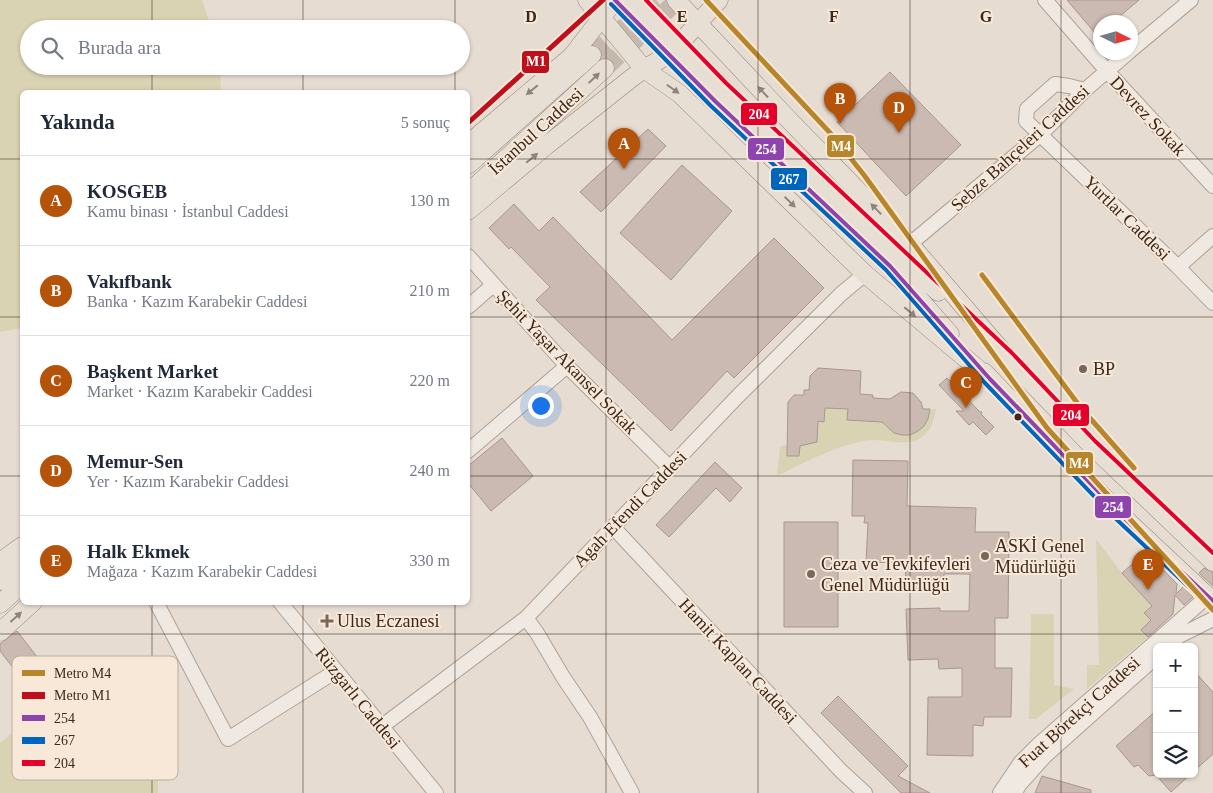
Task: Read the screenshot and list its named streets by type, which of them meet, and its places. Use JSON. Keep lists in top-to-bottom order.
{
  "streets": {
    "main road": ["İstanbul Caddesi"],
    "street": [
      "Devrez Sokak",
      "Sebze Bahçeleri Caddesi",
      "Yurtlar Caddesi",
      "Şehit Yaşar Akansel Sokak",
      "Agah Efendi Caddesi",
      "Hamit Kaplan Caddesi",
      "Rüzgarlı Caddesi",
      "Fuat Börekçi Caddesi"
    ]
  },
  "crossings": [
    ["Devrez Sokak", "Sebze Bahçeleri Caddesi"],
    ["Sebze Bahçeleri Caddesi", "Yurtlar Caddesi"],
    ["Şehit Yaşar Akansel Sokak", "Agah Efendi Caddesi"],
    ["Agah Efendi Caddesi", "Hamit Kaplan Caddesi"],
    ["Agah Efendi Caddesi", "Rüzgarlı Caddesi"]
  ],
  "places": {
    "other": ["BP", "ASKİ Genel Müdürlüğü", "Ceza ve Tevkifevleri Genel Müdürlüğü"],
    "health": ["Ulus Eczanesi"]
  },
  "lines": [
    "metro line M4",
    "metro line M1",
    "transit line 254",
    "transit line 204",
    "transit line 267"
  ],
  "legend": [
    "Metro M4",
    "Metro M1",
    "254",
    "267",
    "204"
  ],
  "north": "right",
  "page": {
    "search": "Burada ara",
    "pins": [
      "B",
      "D",
      "A",
      "C",
      "E"
    ],
    "heading": ["Yakında", "5 sonuç"],
    "list": [
      {
        "mark": "A",
        "name": "KOSGEB",
        "note": "Kamu binası · İstanbul Caddesi",
        "value": "130 m"
      },
      {
        "mark": "B",
        "name": "Vakıfbank",
        "note": "Banka · Kazım Karabekir Caddesi",
        "value": "210 m"
      },
      {
        "mark": "C",
        "name": "Başkent Market",
        "note": "Market · Kazım Karabekir Caddesi",
        "value": "220 m"
      },
      {
        "mark": "D",
        "name": "Memur-Sen",
        "note": "Yer · Kazım Karabekir Caddesi",
        "value": "240 m"
      },
      {
        "mark": "E",
        "name": "Halk Ekmek",
        "note": "Mağaza · Kazım Karabekir Caddesi",
        "value": "330 m"
      }
    ],
    "map_buttons": ["+", "−"]
  },
  "grid": {
    "columns": [
      "D",
      "E",
      "F",
      "G"
    ]
  }
}
